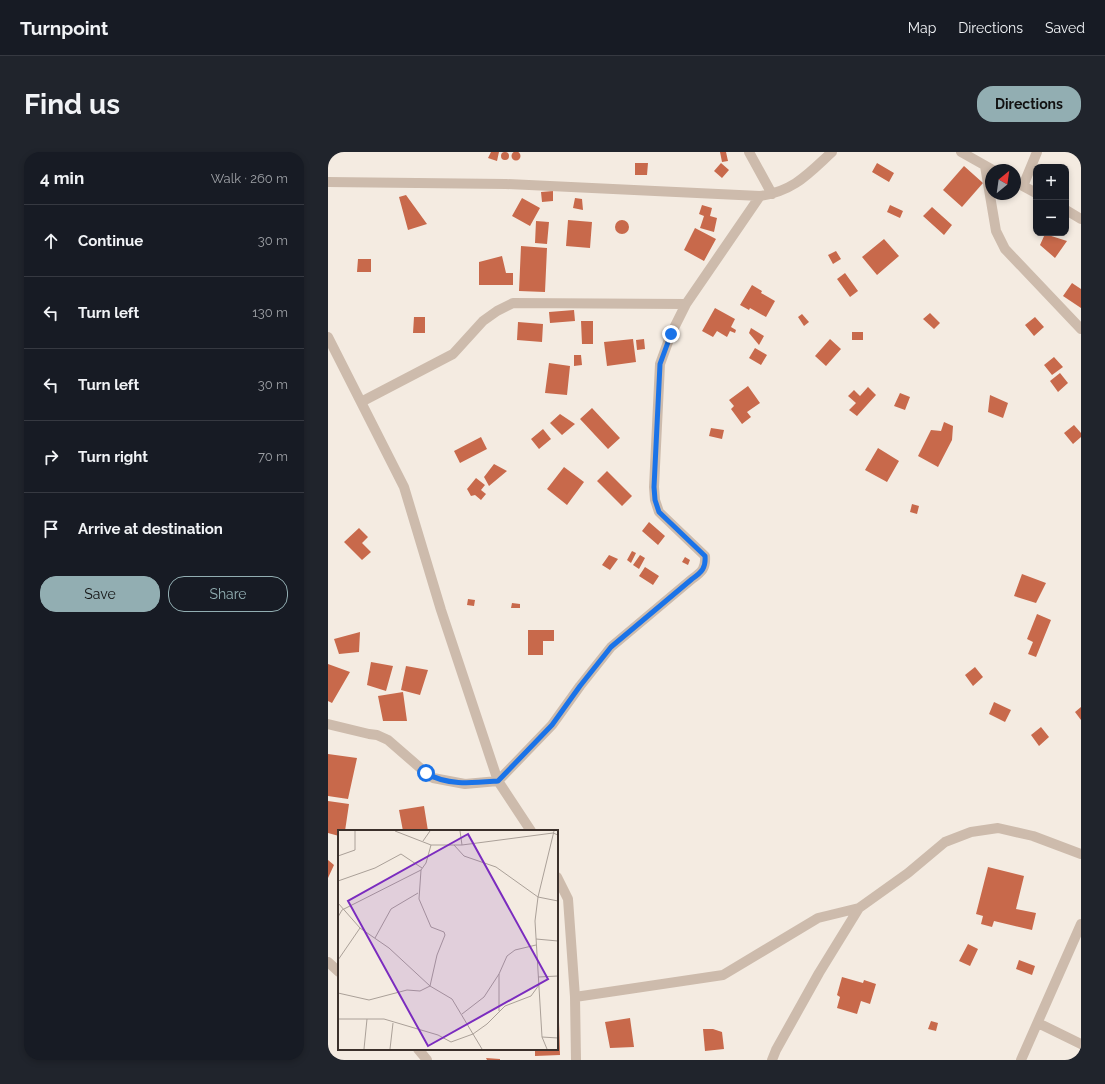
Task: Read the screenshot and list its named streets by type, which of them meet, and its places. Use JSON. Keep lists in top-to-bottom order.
{
  "north": "top right",
  "page": {
    "header": "Turnpoint",
    "nav": ["Map", "Directions", "Saved"],
    "buttons": [
      "Directions",
      ["Save", "Share"]
    ],
    "title": "Find us",
    "heading": ["4 min", "Walk · 260 m"],
    "map_buttons": ["+", "−"],
    "list": [
      ["Continue", "30 m"],
      ["Turn left", "130 m"],
      ["Turn left", "30 m"],
      ["Turn right", "70 m"],
      "Arrive at destination"
    ]
  }
}
